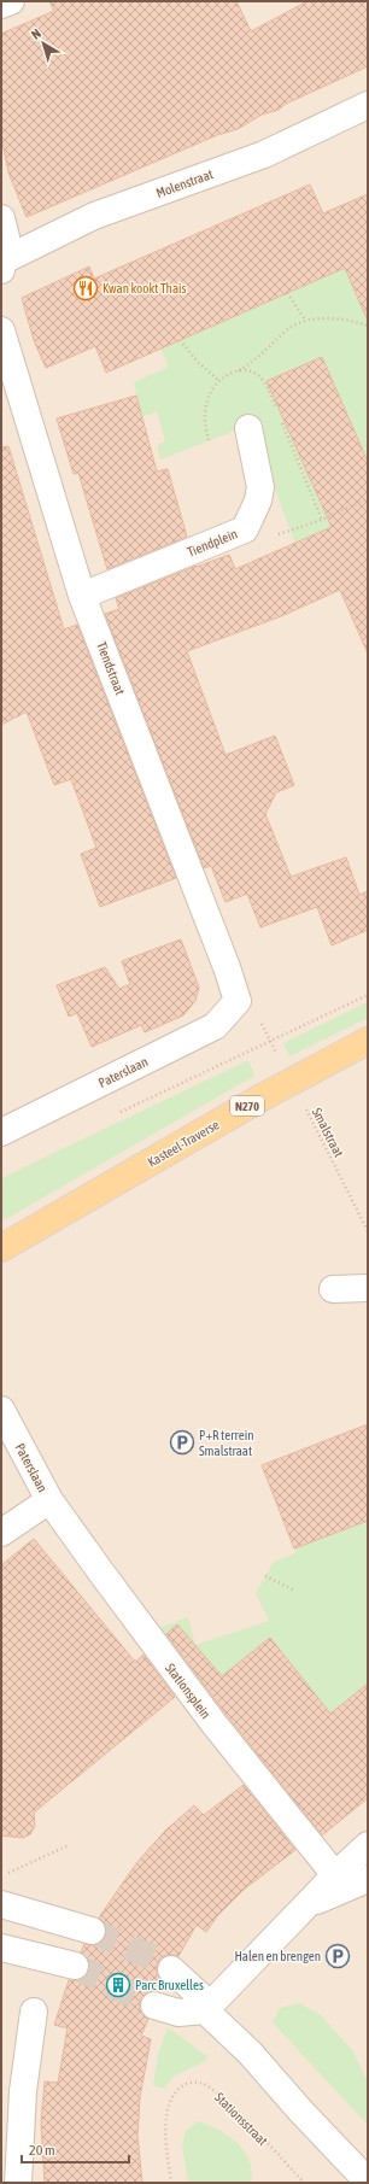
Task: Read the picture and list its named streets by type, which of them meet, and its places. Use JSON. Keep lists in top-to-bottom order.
{
  "streets": {
    "main road": ["N270", "Kasteel-Traverse"],
    "street": [
      "Molenstraat",
      "Tiendplein",
      "Tiendstraat",
      "Paterslaan",
      "Stationsplein"
    ],
    "path": ["Smalstraat", "Stationsstraat"]
  },
  "crossings": [
    ["Tiendplein", "Tiendstraat"],
    ["Tiendstraat", "Paterslaan"],
    ["Paterslaan", "Stationsplein"],
    ["Smalstraat", "Kasteel-Traverse"]
  ],
  "places": {
    "restaurant": ["Kwan kookt Thais"],
    "parking": ["P+R terrein Smalstraat", "Halen en brengen"],
    "building": ["Parc Bruxelles"]
  },
  "scale_bar": "20 m",
  "north": "top left"
}
